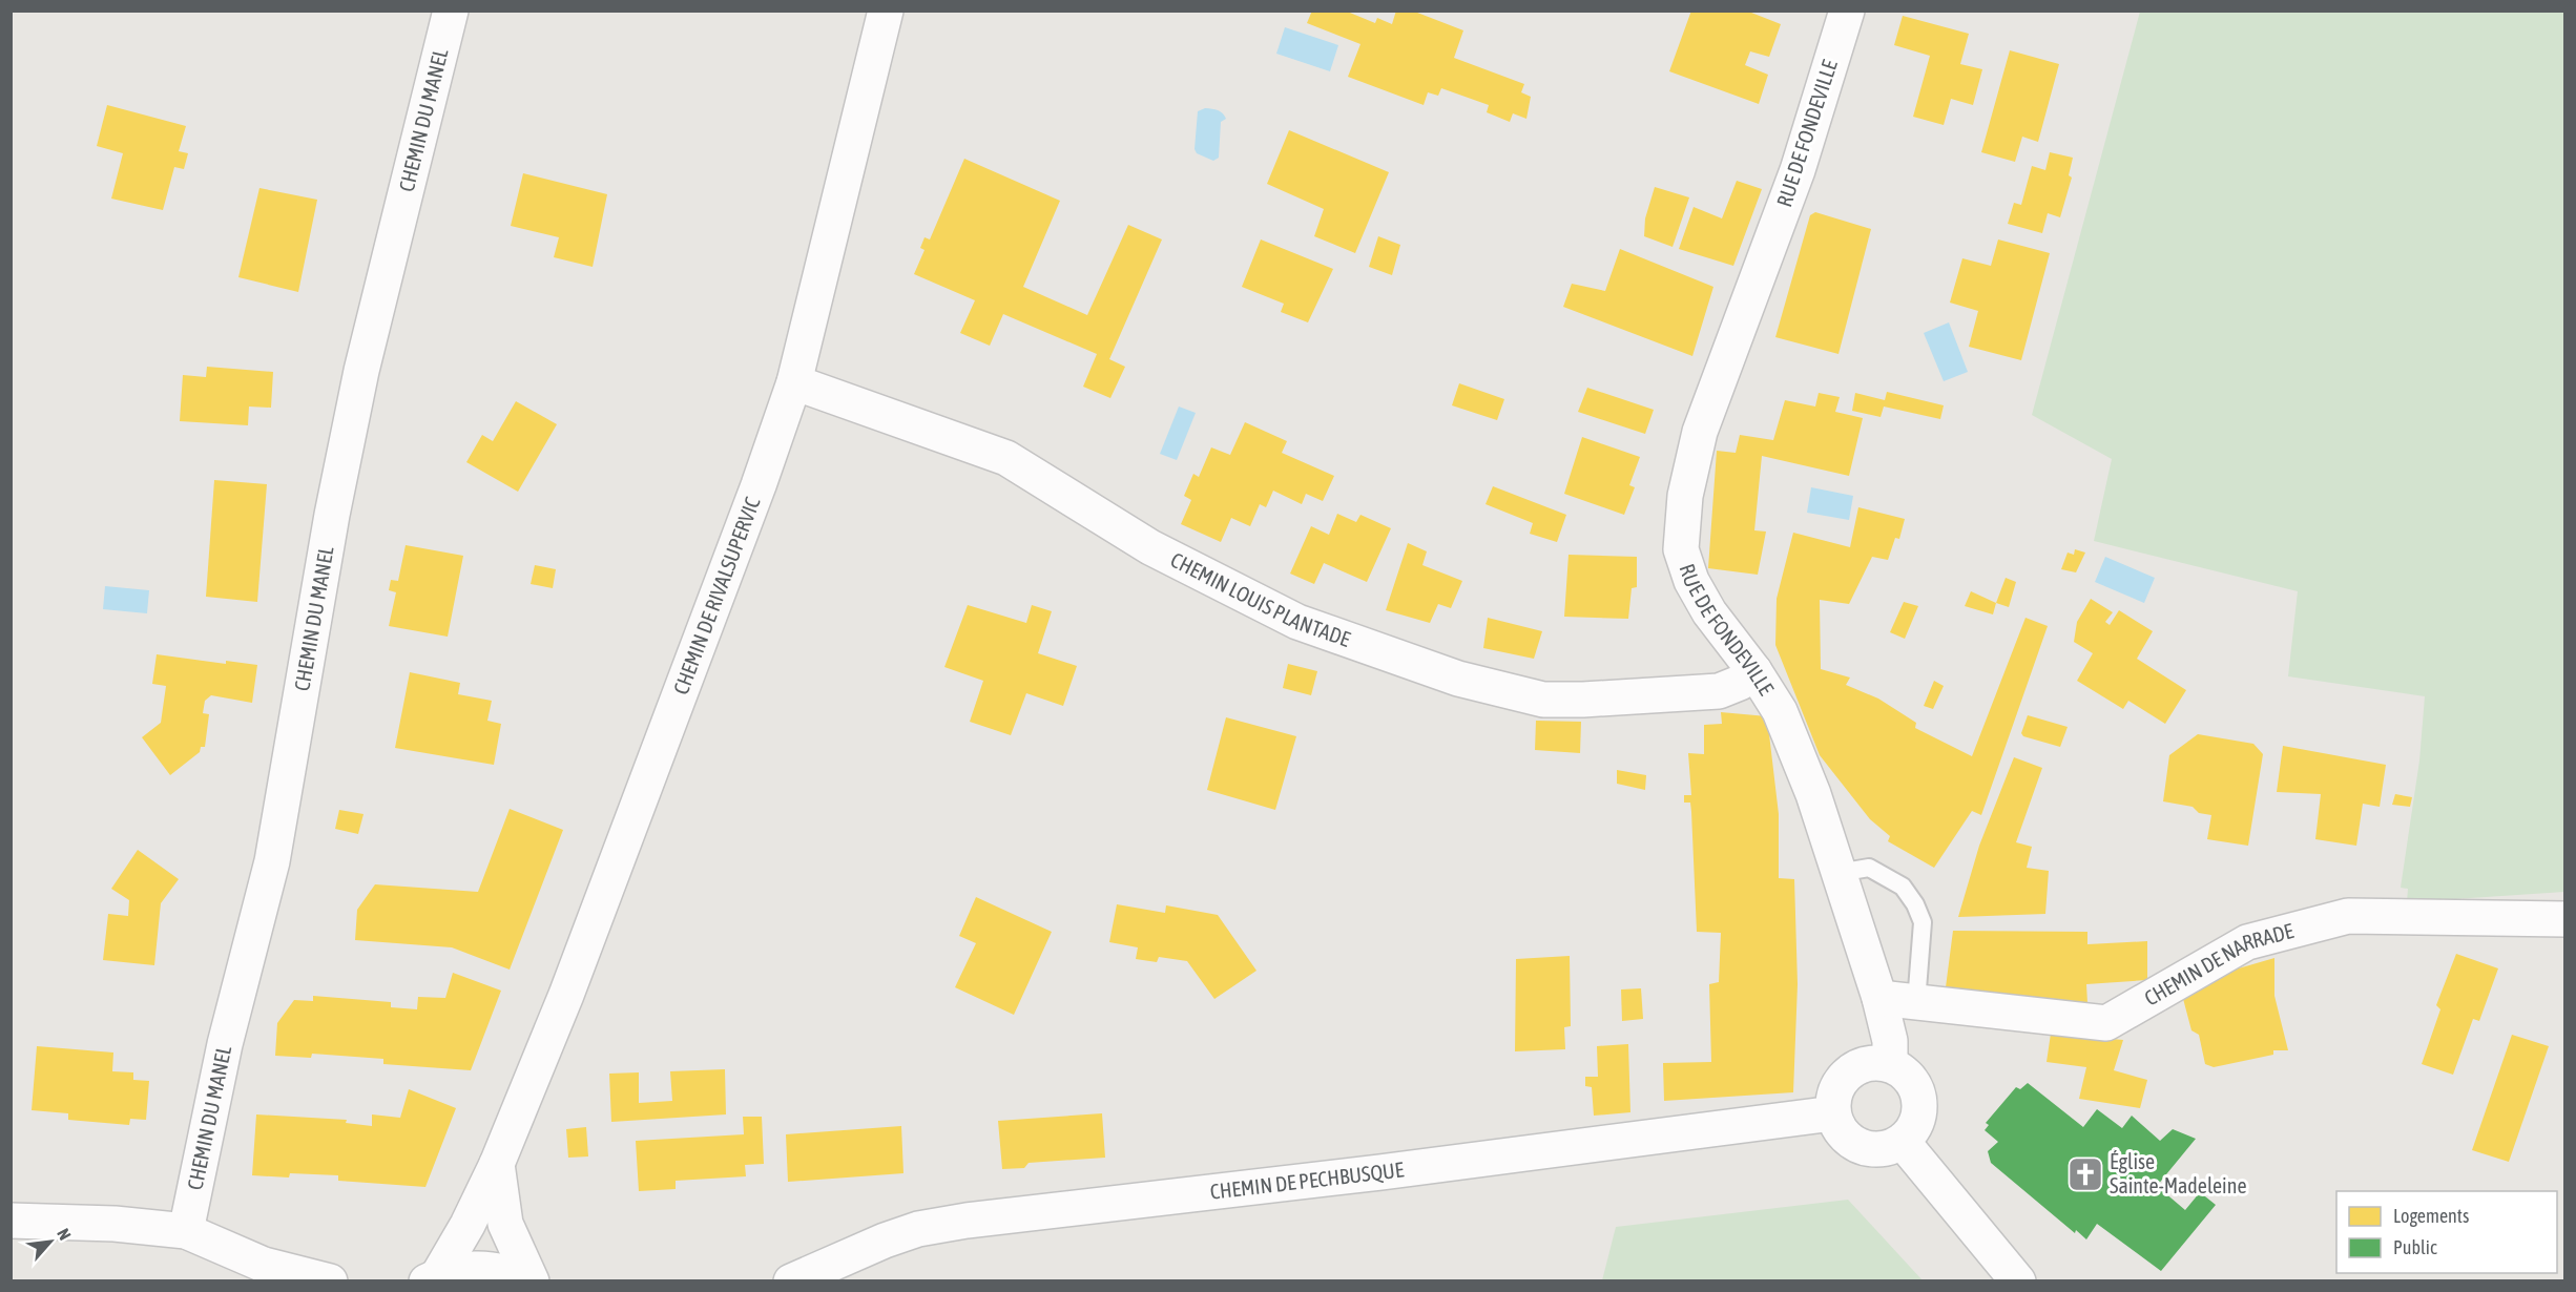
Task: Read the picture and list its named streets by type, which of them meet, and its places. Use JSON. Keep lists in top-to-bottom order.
{
  "streets": {
    "street": [
      "CHEMIN DU MANEL",
      "RUE DE FONDEVILLE",
      "CHEMIN DE RIVALSUPERVIC",
      "CHEMIN LOUIS PLANTADE",
      "CHEMIN DE NARRADE",
      "CHEMIN DE PECHBUSQUE"
    ]
  },
  "crossings": [
    ["RUE DE FONDEVILLE", "CHEMIN LOUIS PLANTADE"],
    ["RUE DE FONDEVILLE", "CHEMIN DE NARRADE"],
    ["RUE DE FONDEVILLE", "CHEMIN DE PECHBUSQUE"],
    ["CHEMIN DE RIVALSUPERVIC", "CHEMIN LOUIS PLANTADE"]
  ],
  "places": {
    "church": ["Église Sainte-Madeleine"]
  },
  "legend": ["Logements", "Public"],
  "north": "top right"
}
